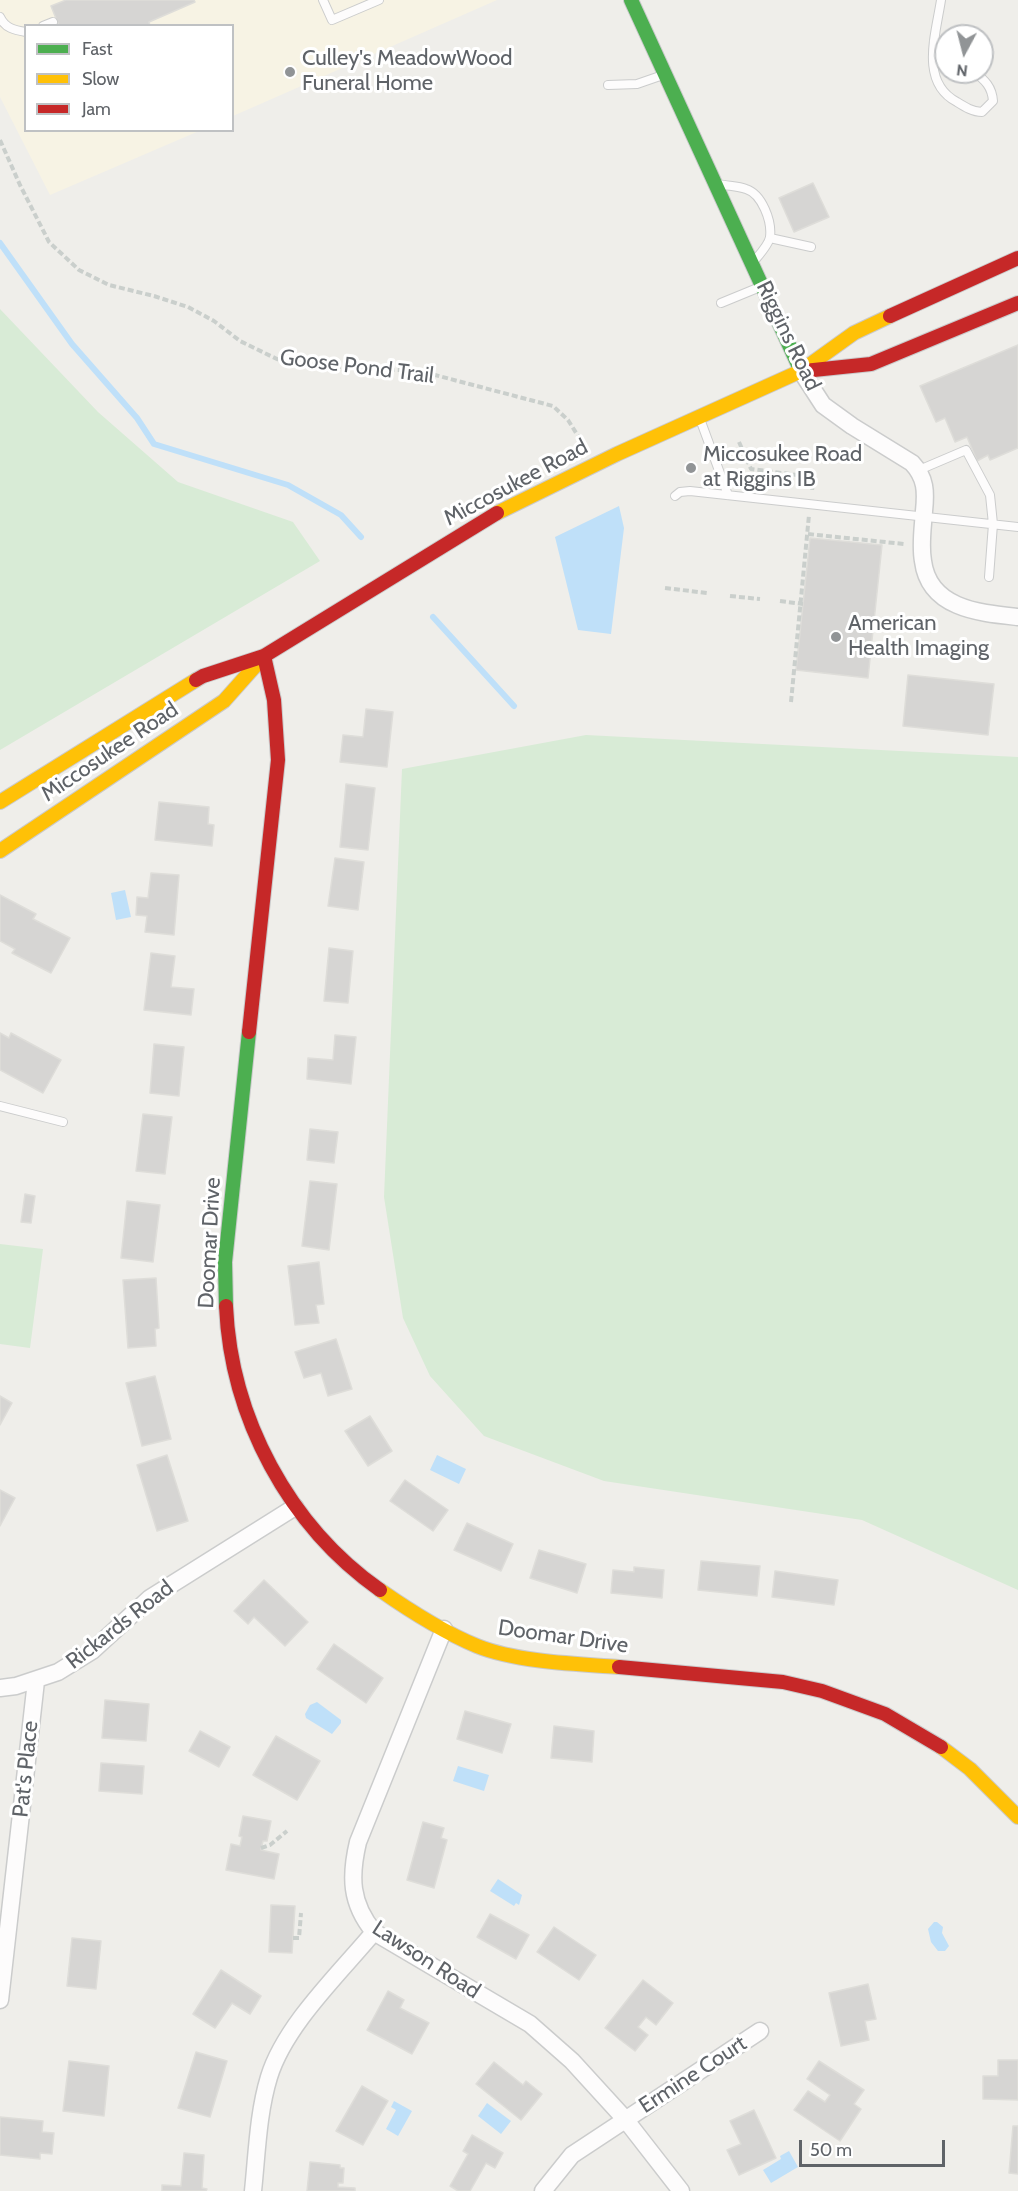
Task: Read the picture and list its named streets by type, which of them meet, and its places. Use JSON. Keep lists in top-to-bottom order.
{
  "streets": {
    "street": [
      "Riggins Road",
      "Miccosukee Road",
      "Doomar Drive",
      "Rickards Road",
      "Pat's Place",
      "Lawson Road",
      "Ermine Court"
    ],
    "path": ["Goose Pond Trail"]
  },
  "crossings": [
    ["Riggins Road", "Miccosukee Road"],
    ["Goose Pond Trail", "Miccosukee Road"],
    ["Miccosukee Road", "Doomar Drive"],
    ["Doomar Drive", "Rickards Road"],
    ["Doomar Drive", "Lawson Road"],
    ["Rickards Road", "Pat's Place"],
    ["Lawson Road", "Ermine Court"]
  ],
  "places": ["Culley's MeadowWood Funeral Home", "Miccosukee Road at Riggins IB", "American Health Imaging"],
  "legend": ["Fast", "Slow", "Jam"],
  "scale_bar": "50 m",
  "north": "bottom"
}
